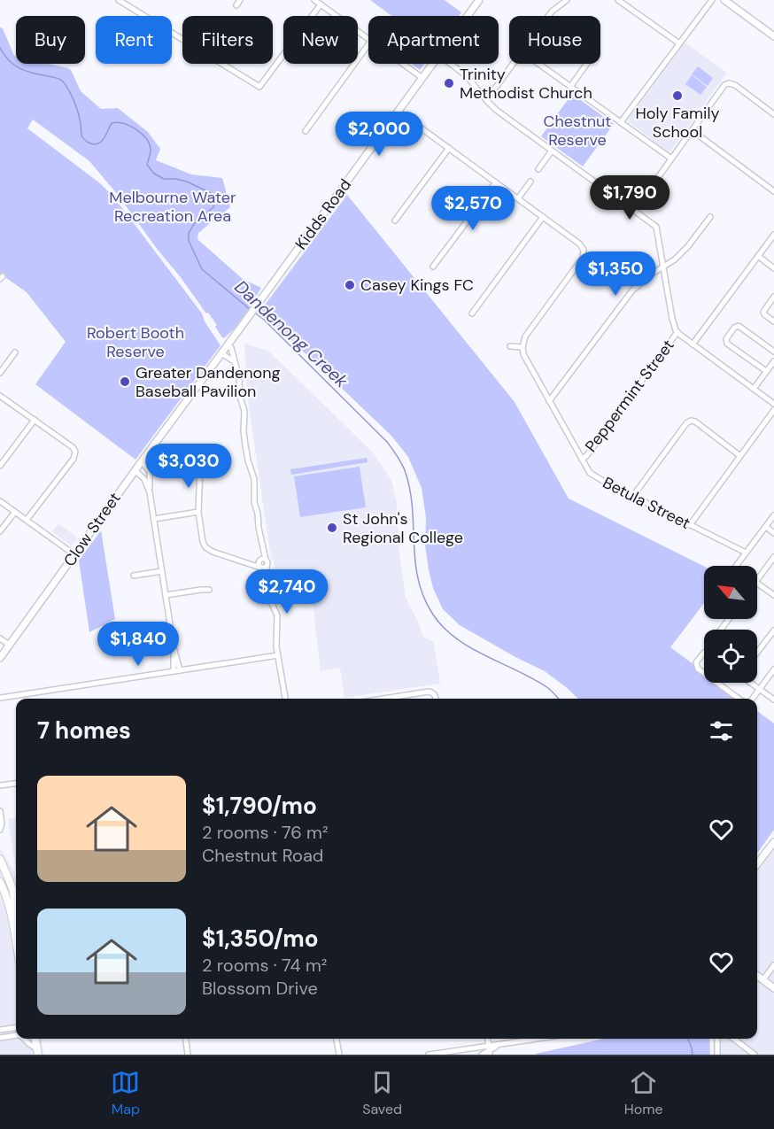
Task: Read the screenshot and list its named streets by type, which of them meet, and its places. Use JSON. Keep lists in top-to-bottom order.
{
  "streets": {
    "main road": ["Kidds Road", "Clow Street"],
    "street": ["Peppermint Street", "Betula Street"]
  },
  "crossings": [
    ["Kidds Road", "Clow Street"],
    ["Peppermint Street", "Betula Street"]
  ],
  "water": ["Dandenong Creek"],
  "parks": ["Chestnut Reserve", "Melbourne Water Recreation Area", "Robert Booth Reserve"],
  "places": [
    "Trinity Methodist Church",
    "Holy Family School",
    "Casey Kings FC",
    "Greater Dandenong Baseball Pavilion",
    "St John's Regional College"
  ],
  "north": "top left",
  "page": {
    "chip": [
      "Buy",
      "Rent",
      "Filters",
      "New",
      "Apartment",
      "House"
    ],
    "price": [
      "$2,000",
      "$1,790",
      "$2,570",
      "$1,350",
      "$3,030",
      "$2,740",
      "$1,840"
    ],
    "heading": "7 homes",
    "list": [
      {
        "name": "$1,790/mo",
        "note": "2 rooms · 76 m² · Chestnut Road"
      },
      {
        "name": "$1,350/mo",
        "note": "2 rooms · 74 m² · Blossom Drive"
      }
    ],
    "tabs": ["Map", "Saved", "Home"]
  }
}
